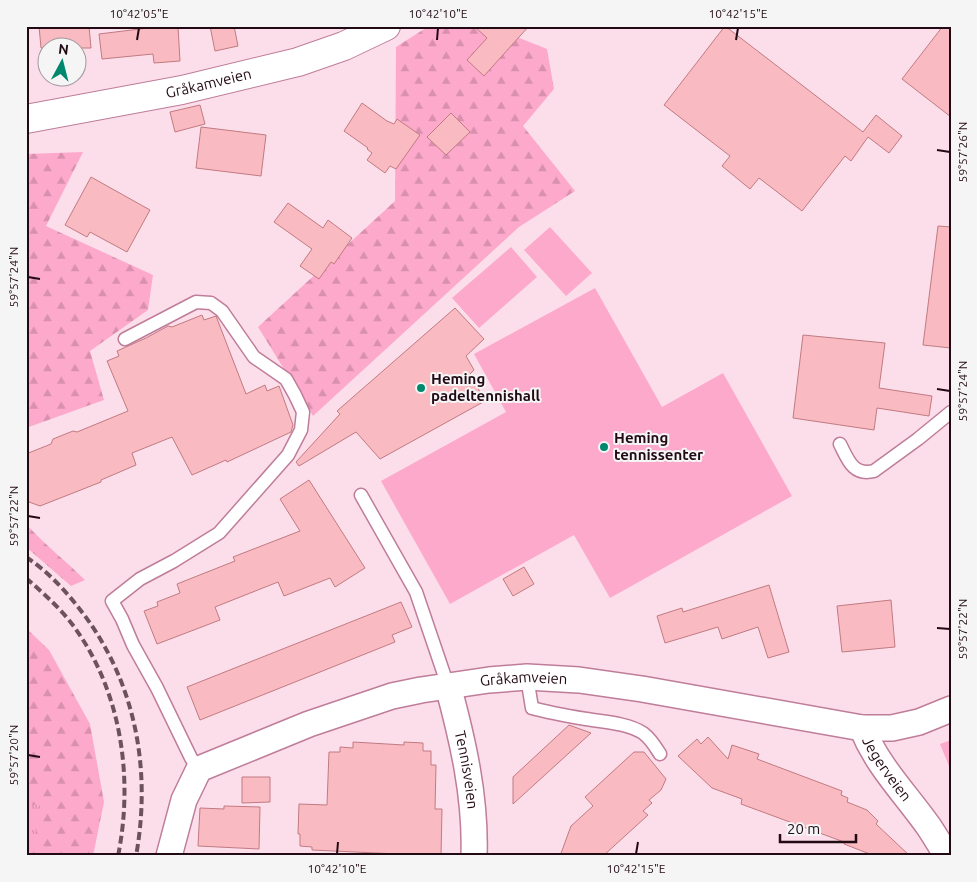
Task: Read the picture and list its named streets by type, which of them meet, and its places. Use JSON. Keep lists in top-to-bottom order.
{
  "streets": {
    "street": ["Gråkamveien", "Jegerveien", "Tennisveien"]
  },
  "crossings": [
    ["Gråkamveien", "Jegerveien"],
    ["Gråkamveien", "Tennisveien"]
  ],
  "places": ["Heming padeltennishall", "Heming tennissenter"],
  "scale_bar": "20 m",
  "north": "top",
  "coordinates": [
    "10°42'05\"E",
    "10°42'10\"E",
    "10°42'15\"E",
    "59°57'26\"N",
    "59°57'24\"N",
    "59°57'22\"N",
    "59°57'20\"N"
  ]
}
